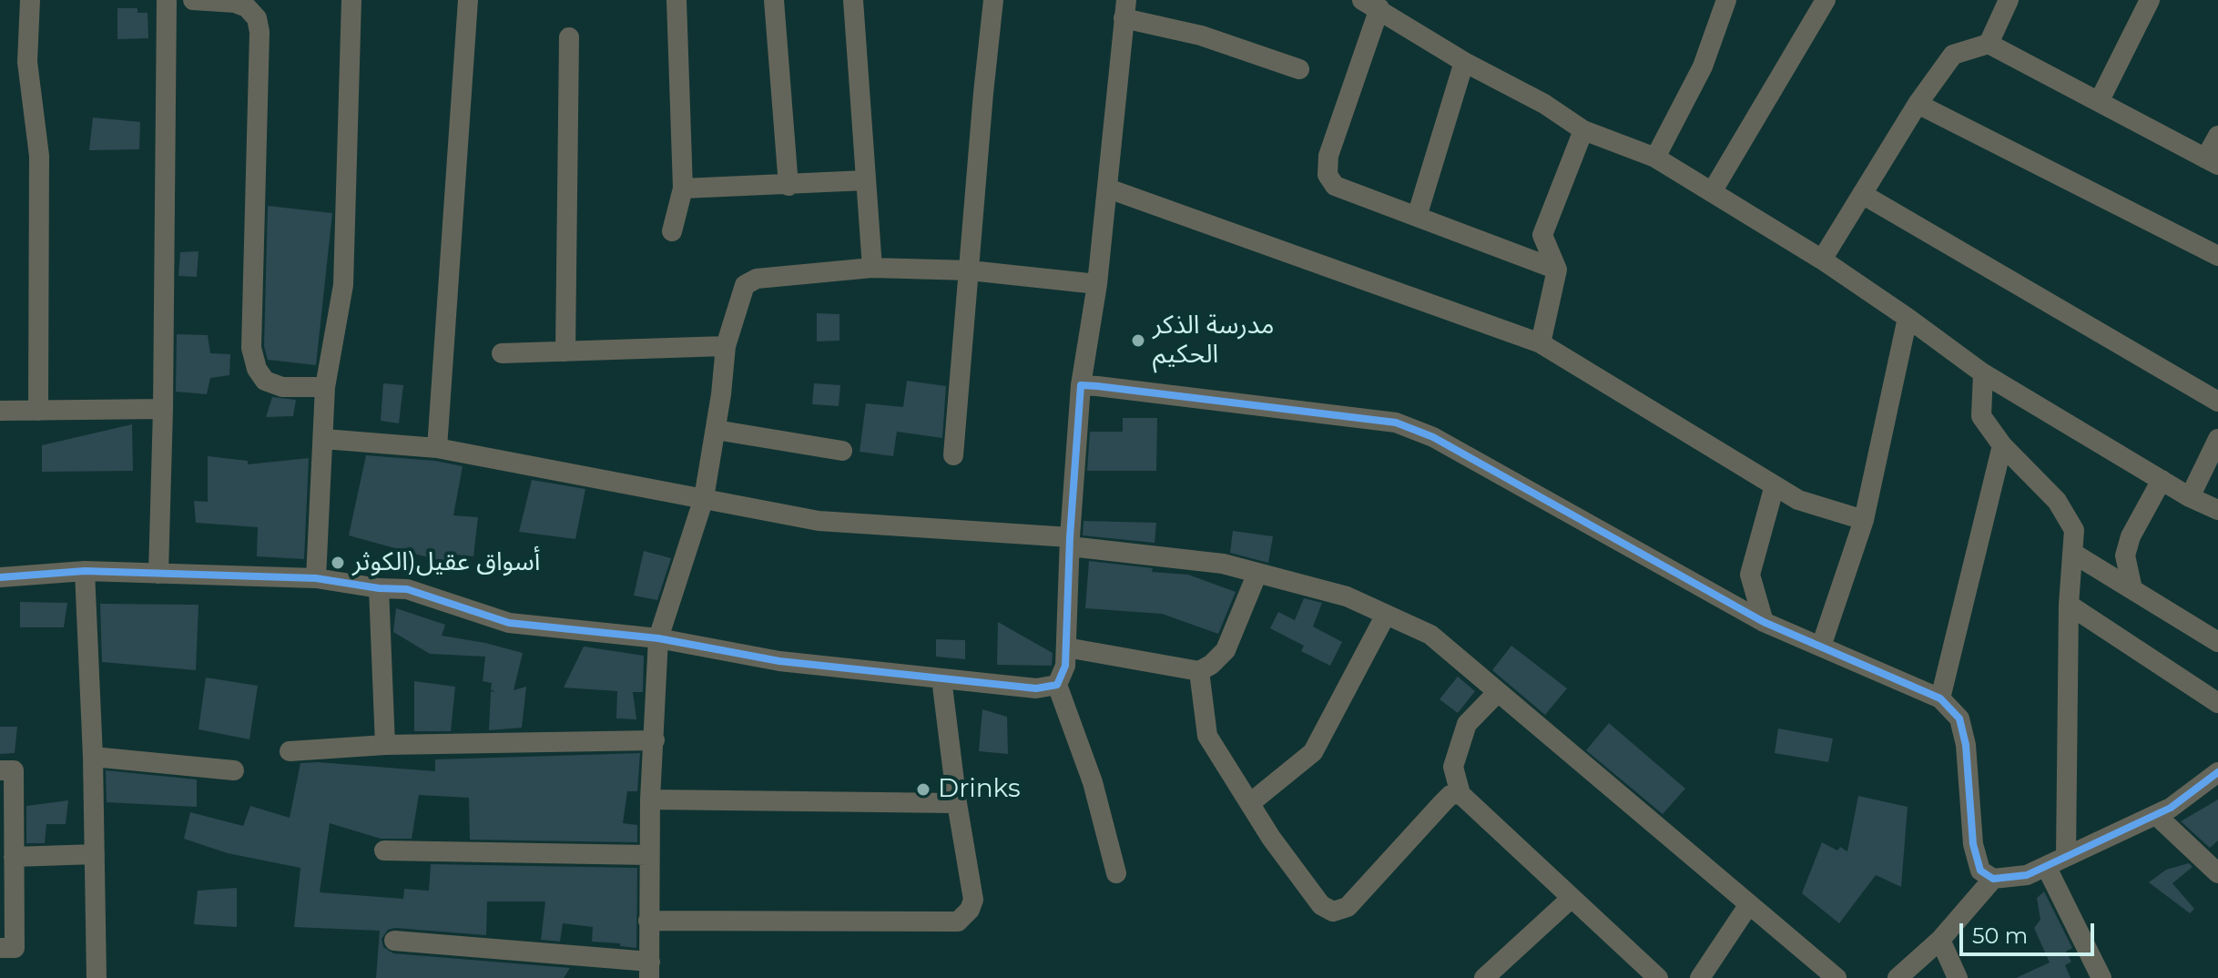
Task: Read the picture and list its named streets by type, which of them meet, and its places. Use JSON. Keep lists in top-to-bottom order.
{
  "places": ["مدرسة الذكر الحكيم", "أسواق عقيل(الكوثر", "Drinks"],
  "scale_bar": "50 m"
}
